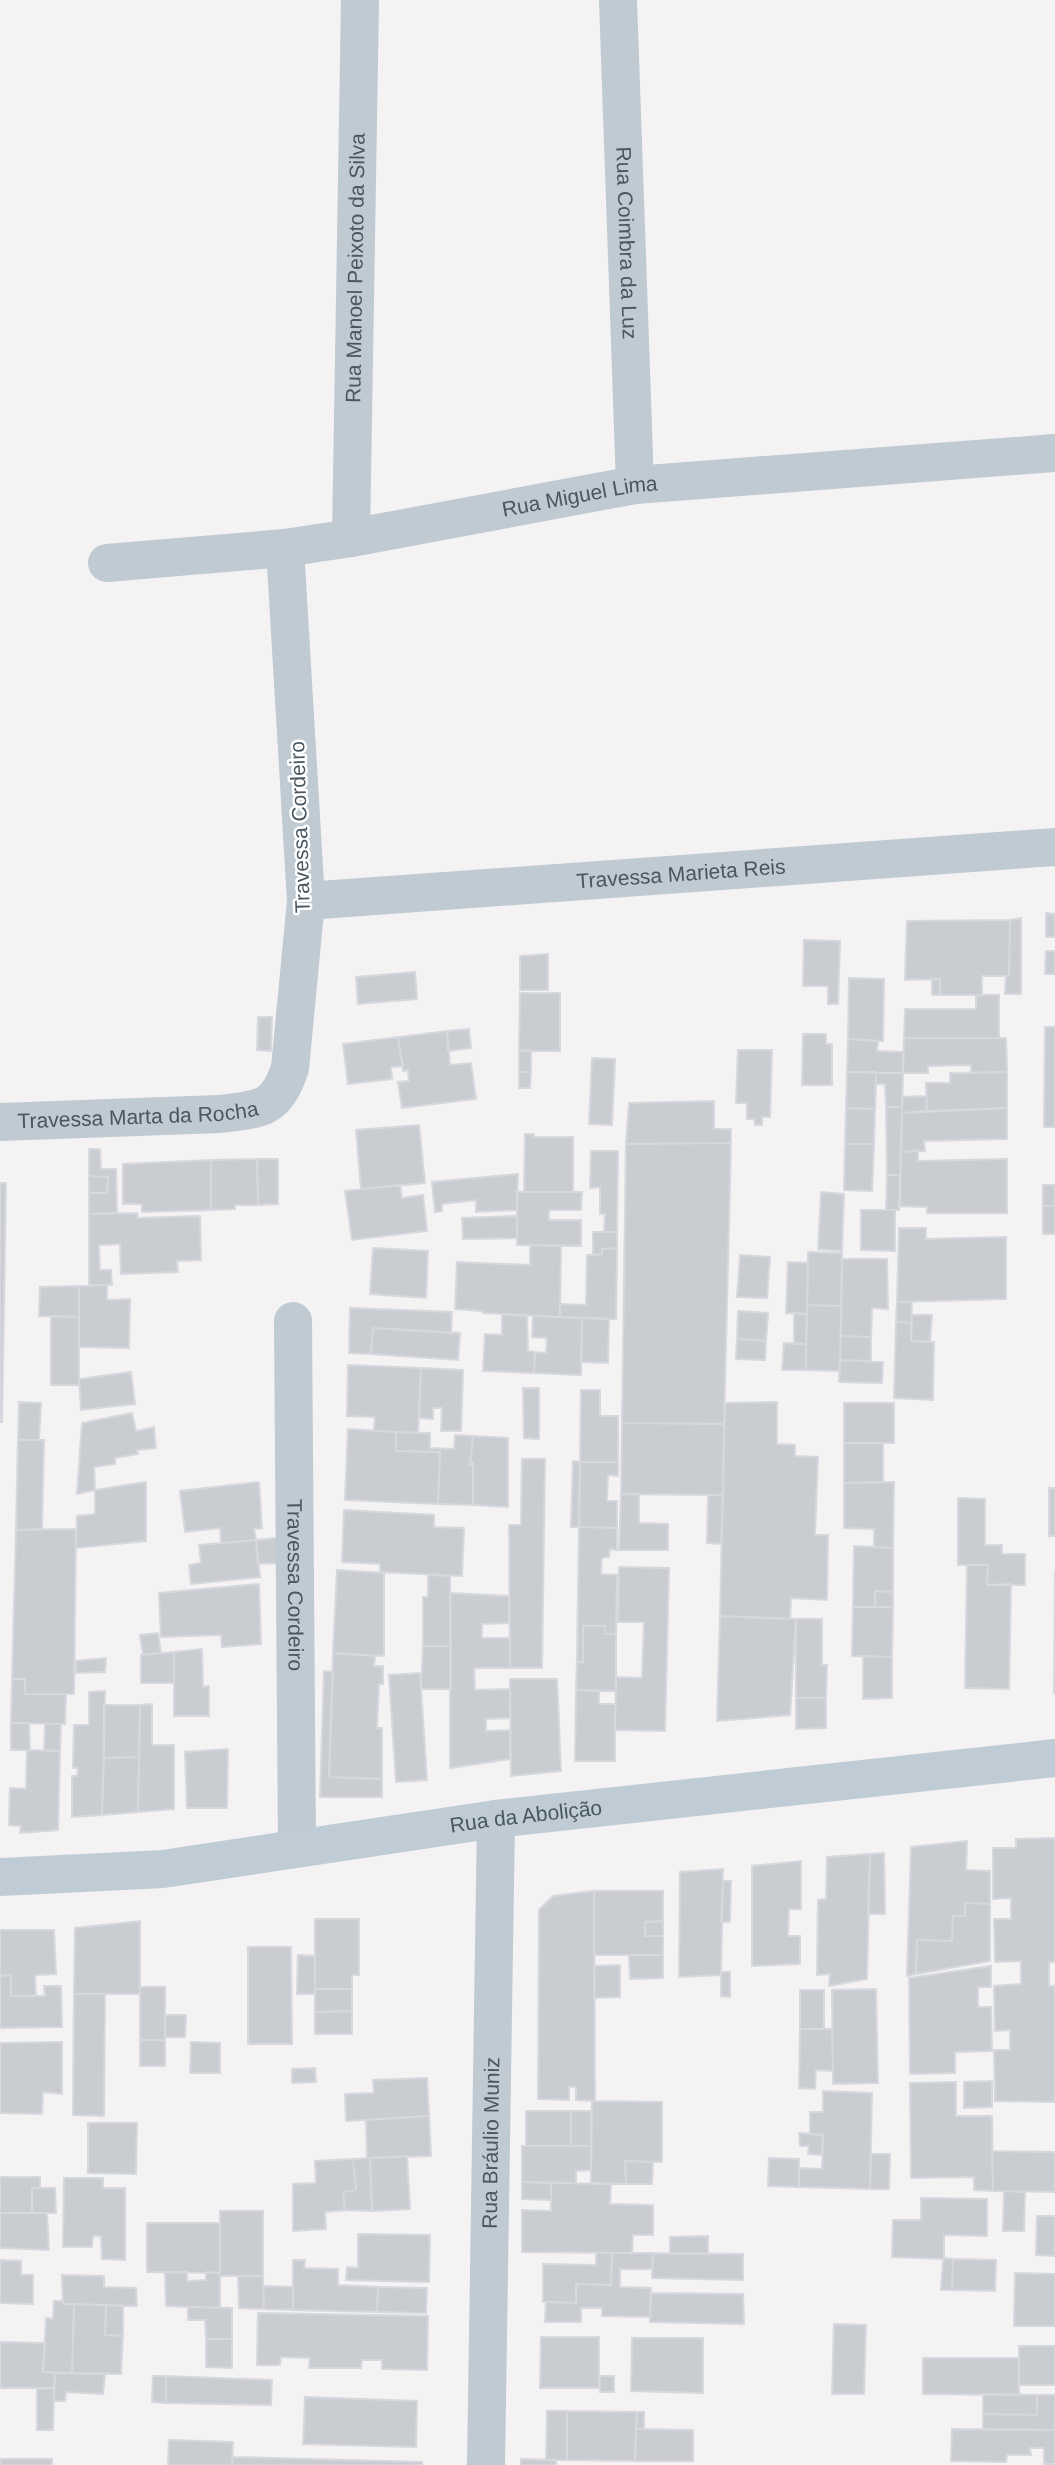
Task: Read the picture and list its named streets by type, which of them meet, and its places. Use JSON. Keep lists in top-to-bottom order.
{
  "streets": {
    "street": [
      "Rua Coimbra da Luz",
      "Rua Manoel Peixoto da Silva",
      "Rua Miguel Lima",
      "Travessa Cordeiro",
      "Travessa Marieta Reis",
      "Travessa Marta da Rocha",
      "Rua da Abolição",
      "Rua Bráulio Muniz"
    ]
  },
  "crossings": [
    ["Rua Coimbra da Luz", "Rua Miguel Lima"],
    ["Rua Manoel Peixoto da Silva", "Rua Miguel Lima"],
    ["Rua Miguel Lima", "Travessa Cordeiro"],
    ["Travessa Cordeiro", "Travessa Marieta Reis"],
    ["Travessa Cordeiro", "Travessa Marta da Rocha"],
    ["Travessa Cordeiro", "Rua da Abolição"],
    ["Rua da Abolição", "Rua Bráulio Muniz"]
  ]
}
